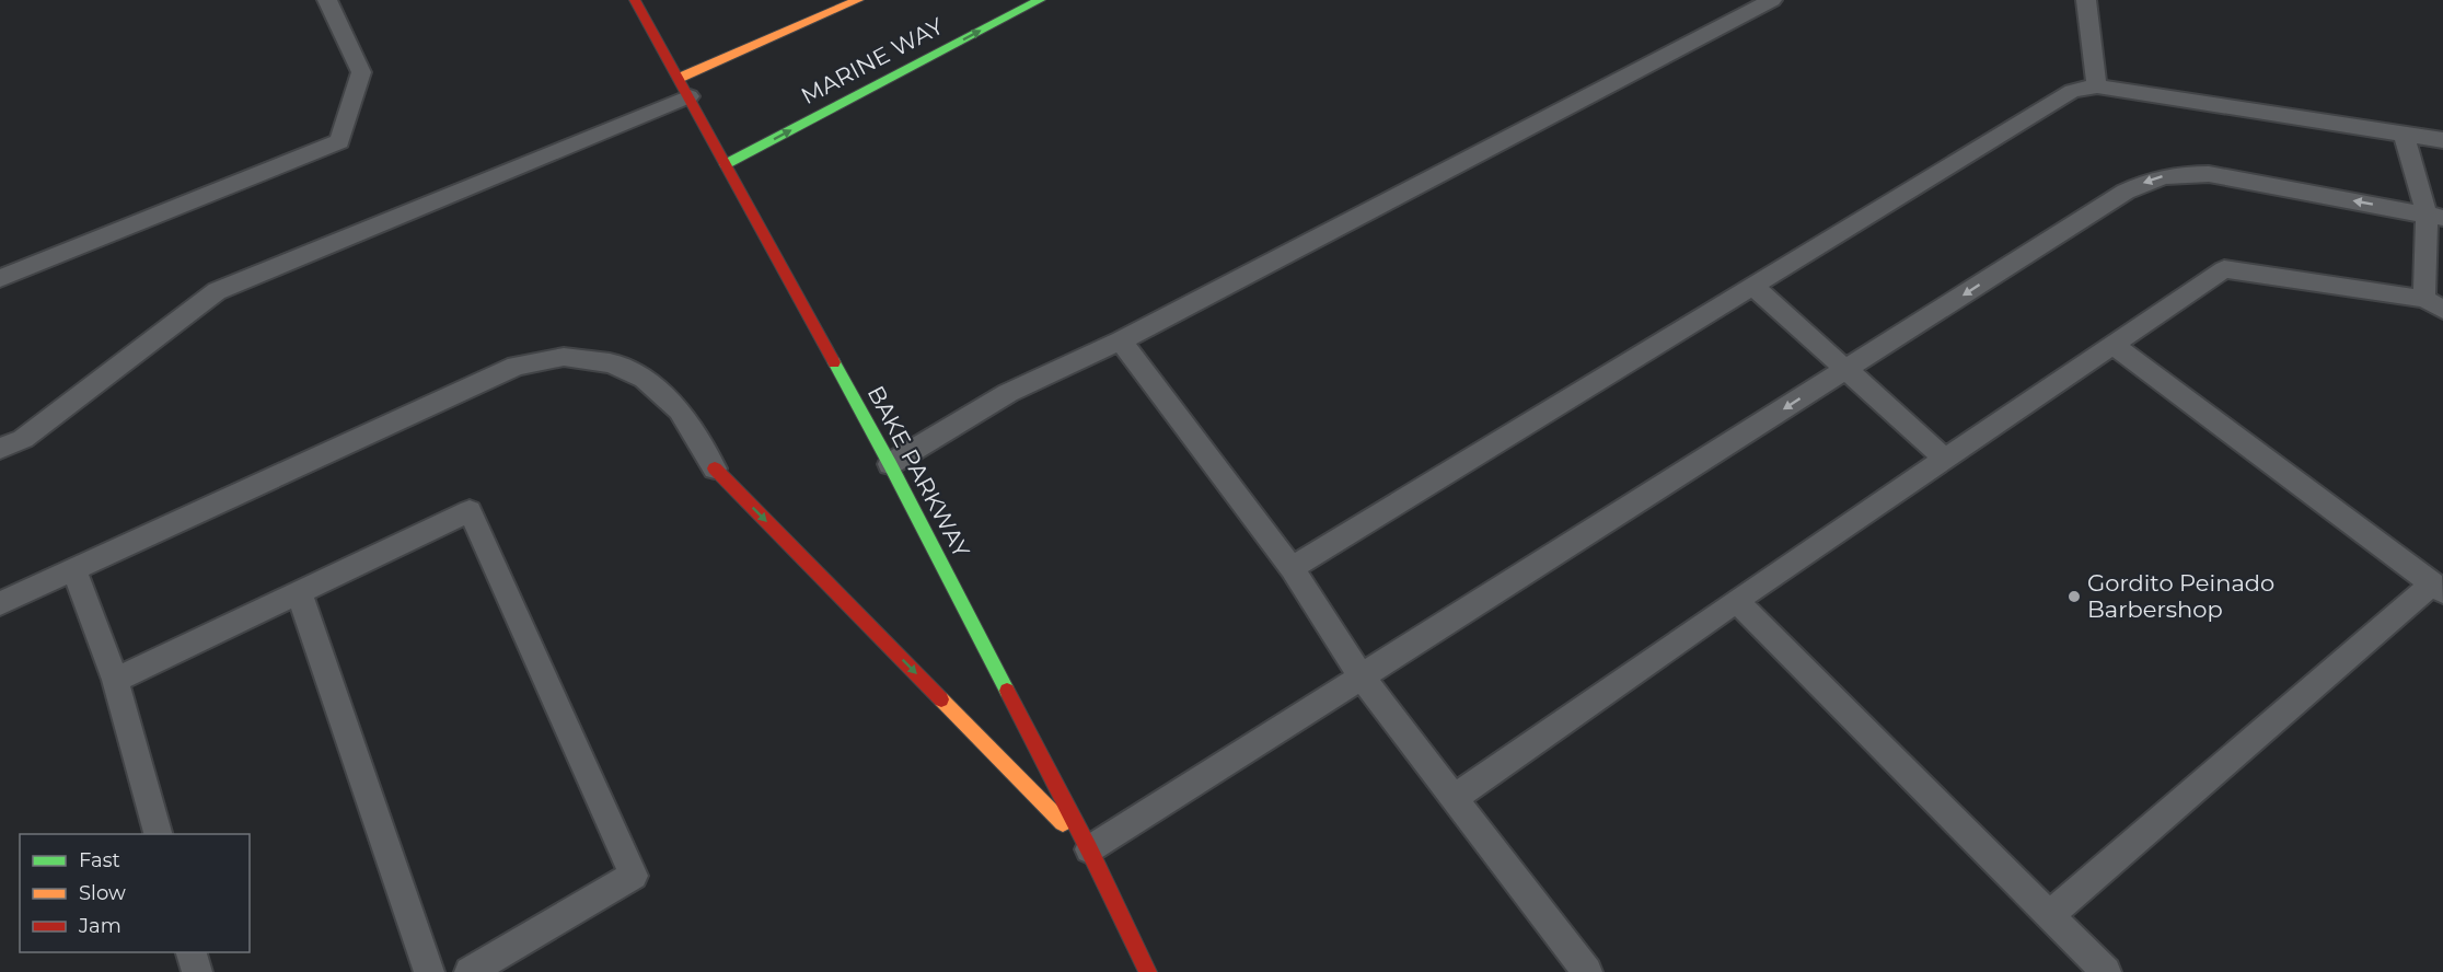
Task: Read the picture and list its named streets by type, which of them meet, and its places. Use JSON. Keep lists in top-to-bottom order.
{
  "streets": {
    "main road": ["MARINE WAY", "BAKE PARKWAY"]
  },
  "crossings": [
    ["MARINE WAY", "BAKE PARKWAY"]
  ],
  "places": ["Gordito Peinado Barbershop"],
  "legend": ["Fast", "Slow", "Jam"]
}
